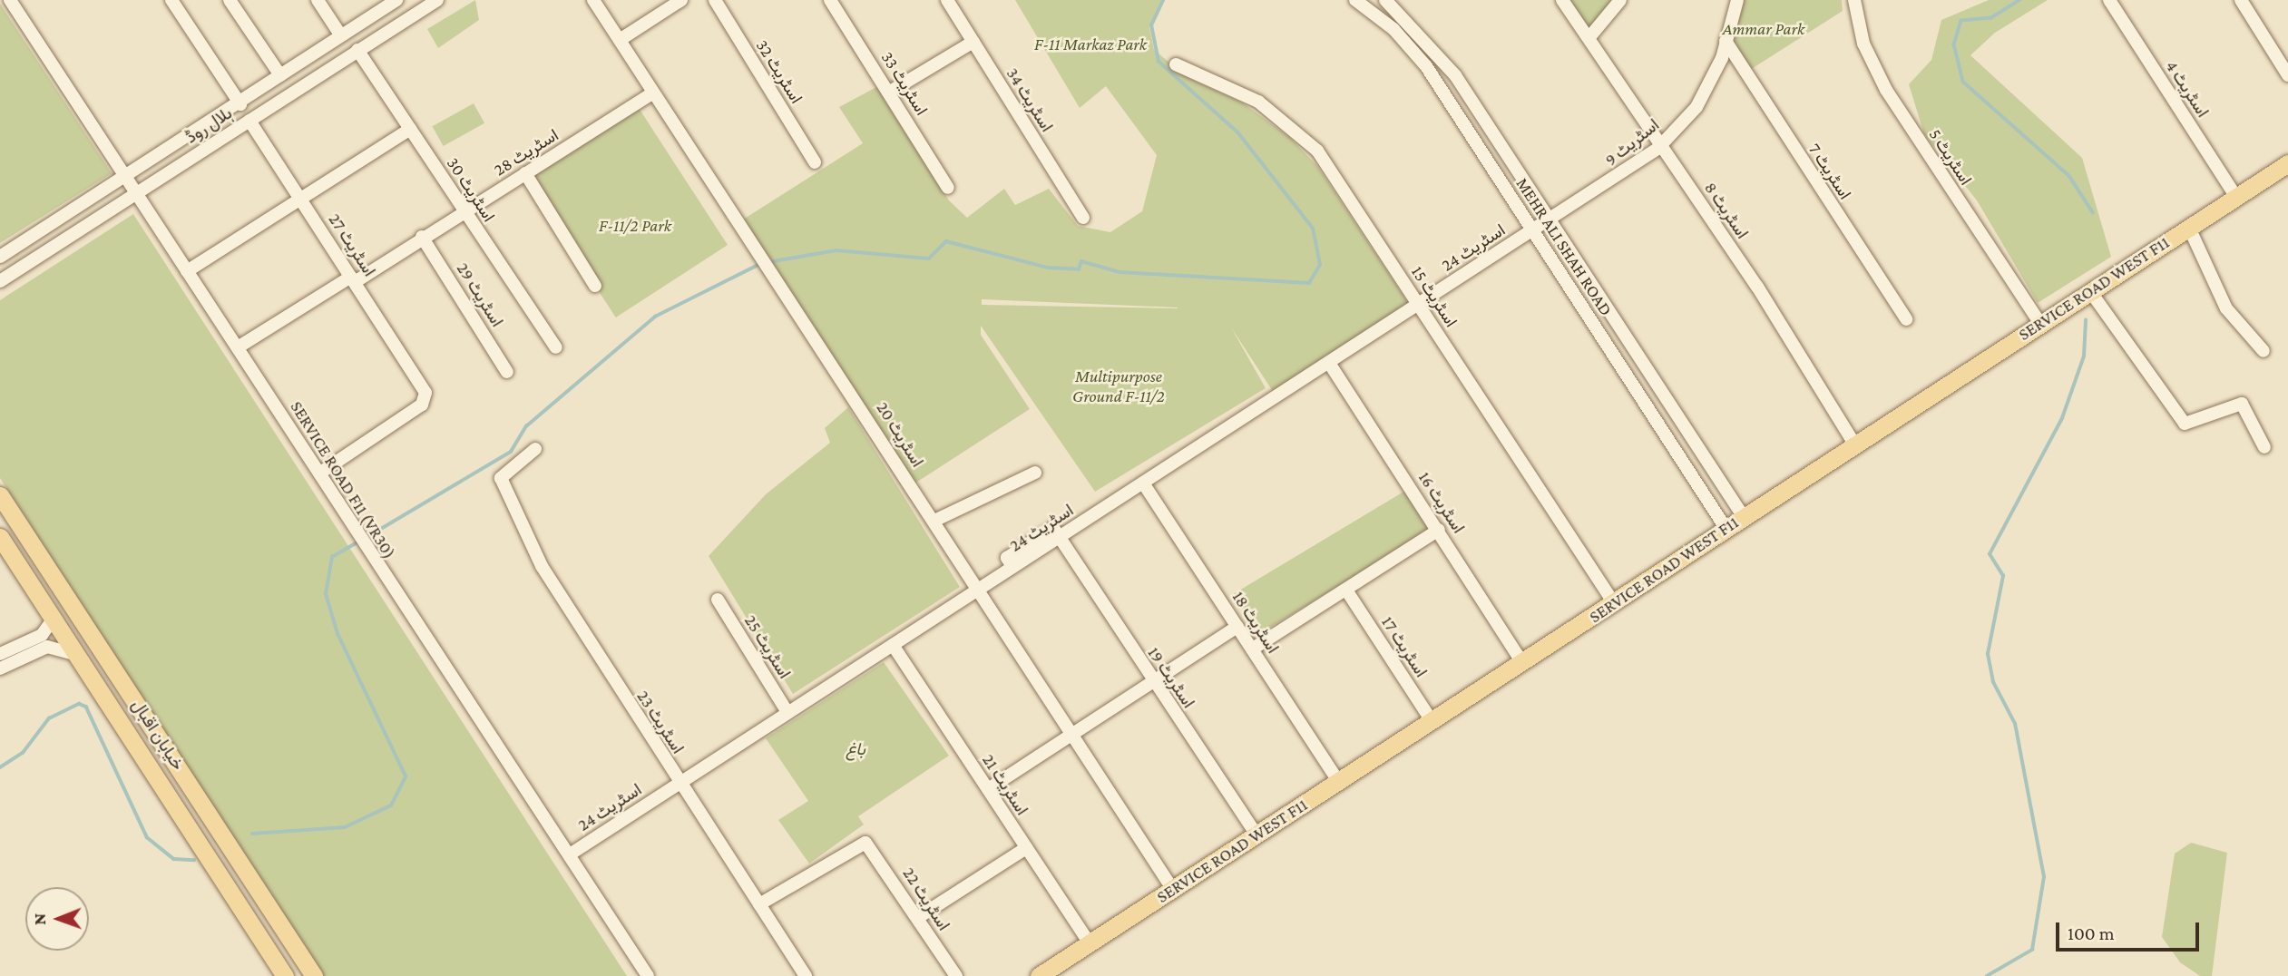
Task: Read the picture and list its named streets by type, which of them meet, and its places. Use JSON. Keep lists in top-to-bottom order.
{
  "streets": {
    "main road": ["SERVICE ROAD WEST F11", "خیابان اقبال"],
    "street": [
      "اسٹریٹ 32",
      "اسٹریٹ 33",
      "اسٹریٹ 4",
      "اسٹریٹ 34",
      "ہلال روڈ",
      "اسٹریٹ 9",
      "اسٹریٹ 28",
      "اسٹریٹ 5",
      "اسٹریٹ 7",
      "اسٹریٹ 30",
      "اسٹریٹ 8",
      "اسٹریٹ 27",
      "MEHR ALI SHAH ROAD",
      "اسٹریٹ 24",
      "اسٹریٹ 29",
      "اسٹریٹ 15",
      "اسٹریٹ 20",
      "SERVICE ROAD F11 (VR30)",
      "اسٹریٹ 16",
      "اسٹریٹ 18",
      "اسٹریٹ 25",
      "اسٹریٹ 17",
      "اسٹریٹ 19",
      "اسٹریٹ 23",
      "اسٹریٹ 21",
      "اسٹریٹ 22"
    ]
  },
  "crossings": [
    ["اسٹریٹ 4", "SERVICE ROAD WEST F11"],
    ["ہلال روڈ", "اسٹریٹ 30"],
    ["ہلال روڈ", "اسٹریٹ 27"],
    ["ہلال روڈ", "SERVICE ROAD F11 (VR30)"],
    ["اسٹریٹ 9", "اسٹریٹ 7"],
    ["اسٹریٹ 9", "اسٹریٹ 8"],
    ["اسٹریٹ 9", "MEHR ALI SHAH ROAD"],
    ["اسٹریٹ 9", "اسٹریٹ 24"],
    ["اسٹریٹ 28", "اسٹریٹ 30"],
    ["اسٹریٹ 28", "اسٹریٹ 27"],
    ["اسٹریٹ 28", "اسٹریٹ 29"],
    ["اسٹریٹ 28", "اسٹریٹ 20"],
    ["اسٹریٹ 28", "SERVICE ROAD F11 (VR30)"],
    ["اسٹریٹ 5", "SERVICE ROAD WEST F11"],
    ["اسٹریٹ 8", "SERVICE ROAD WEST F11"],
    ["اسٹریٹ 27", "SERVICE ROAD F11 (VR30)"],
    ["MEHR ALI SHAH ROAD", "اسٹریٹ 24"],
    ["MEHR ALI SHAH ROAD", "SERVICE ROAD WEST F11"],
    ["اسٹریٹ 24", "اسٹریٹ 15"],
    ["اسٹریٹ 24", "اسٹریٹ 20"],
    ["اسٹریٹ 24", "SERVICE ROAD F11 (VR30)"],
    ["اسٹریٹ 24", "اسٹریٹ 16"],
    ["اسٹریٹ 24", "اسٹریٹ 18"],
    ["اسٹریٹ 24", "اسٹریٹ 25"],
    ["اسٹریٹ 24", "اسٹریٹ 19"],
    ["اسٹریٹ 24", "اسٹریٹ 23"],
    ["اسٹریٹ 24", "اسٹریٹ 21"],
    ["SERVICE ROAD WEST F11", "اسٹریٹ 15"],
    ["SERVICE ROAD WEST F11", "اسٹریٹ 20"],
    ["SERVICE ROAD WEST F11", "اسٹریٹ 16"],
    ["SERVICE ROAD WEST F11", "اسٹریٹ 18"],
    ["SERVICE ROAD WEST F11", "اسٹریٹ 17"],
    ["SERVICE ROAD WEST F11", "اسٹریٹ 19"],
    ["SERVICE ROAD WEST F11", "اسٹریٹ 21"],
    ["اسٹریٹ 23", "اسٹریٹ 22"]
  ],
  "parks": [
    "Ammar Park",
    "F-11 Markaz Park",
    "F-11/2 Park",
    "Multipurpose Ground F-11/2",
    "باغ"
  ],
  "scale_bar": "100 m",
  "north": "left"
}
